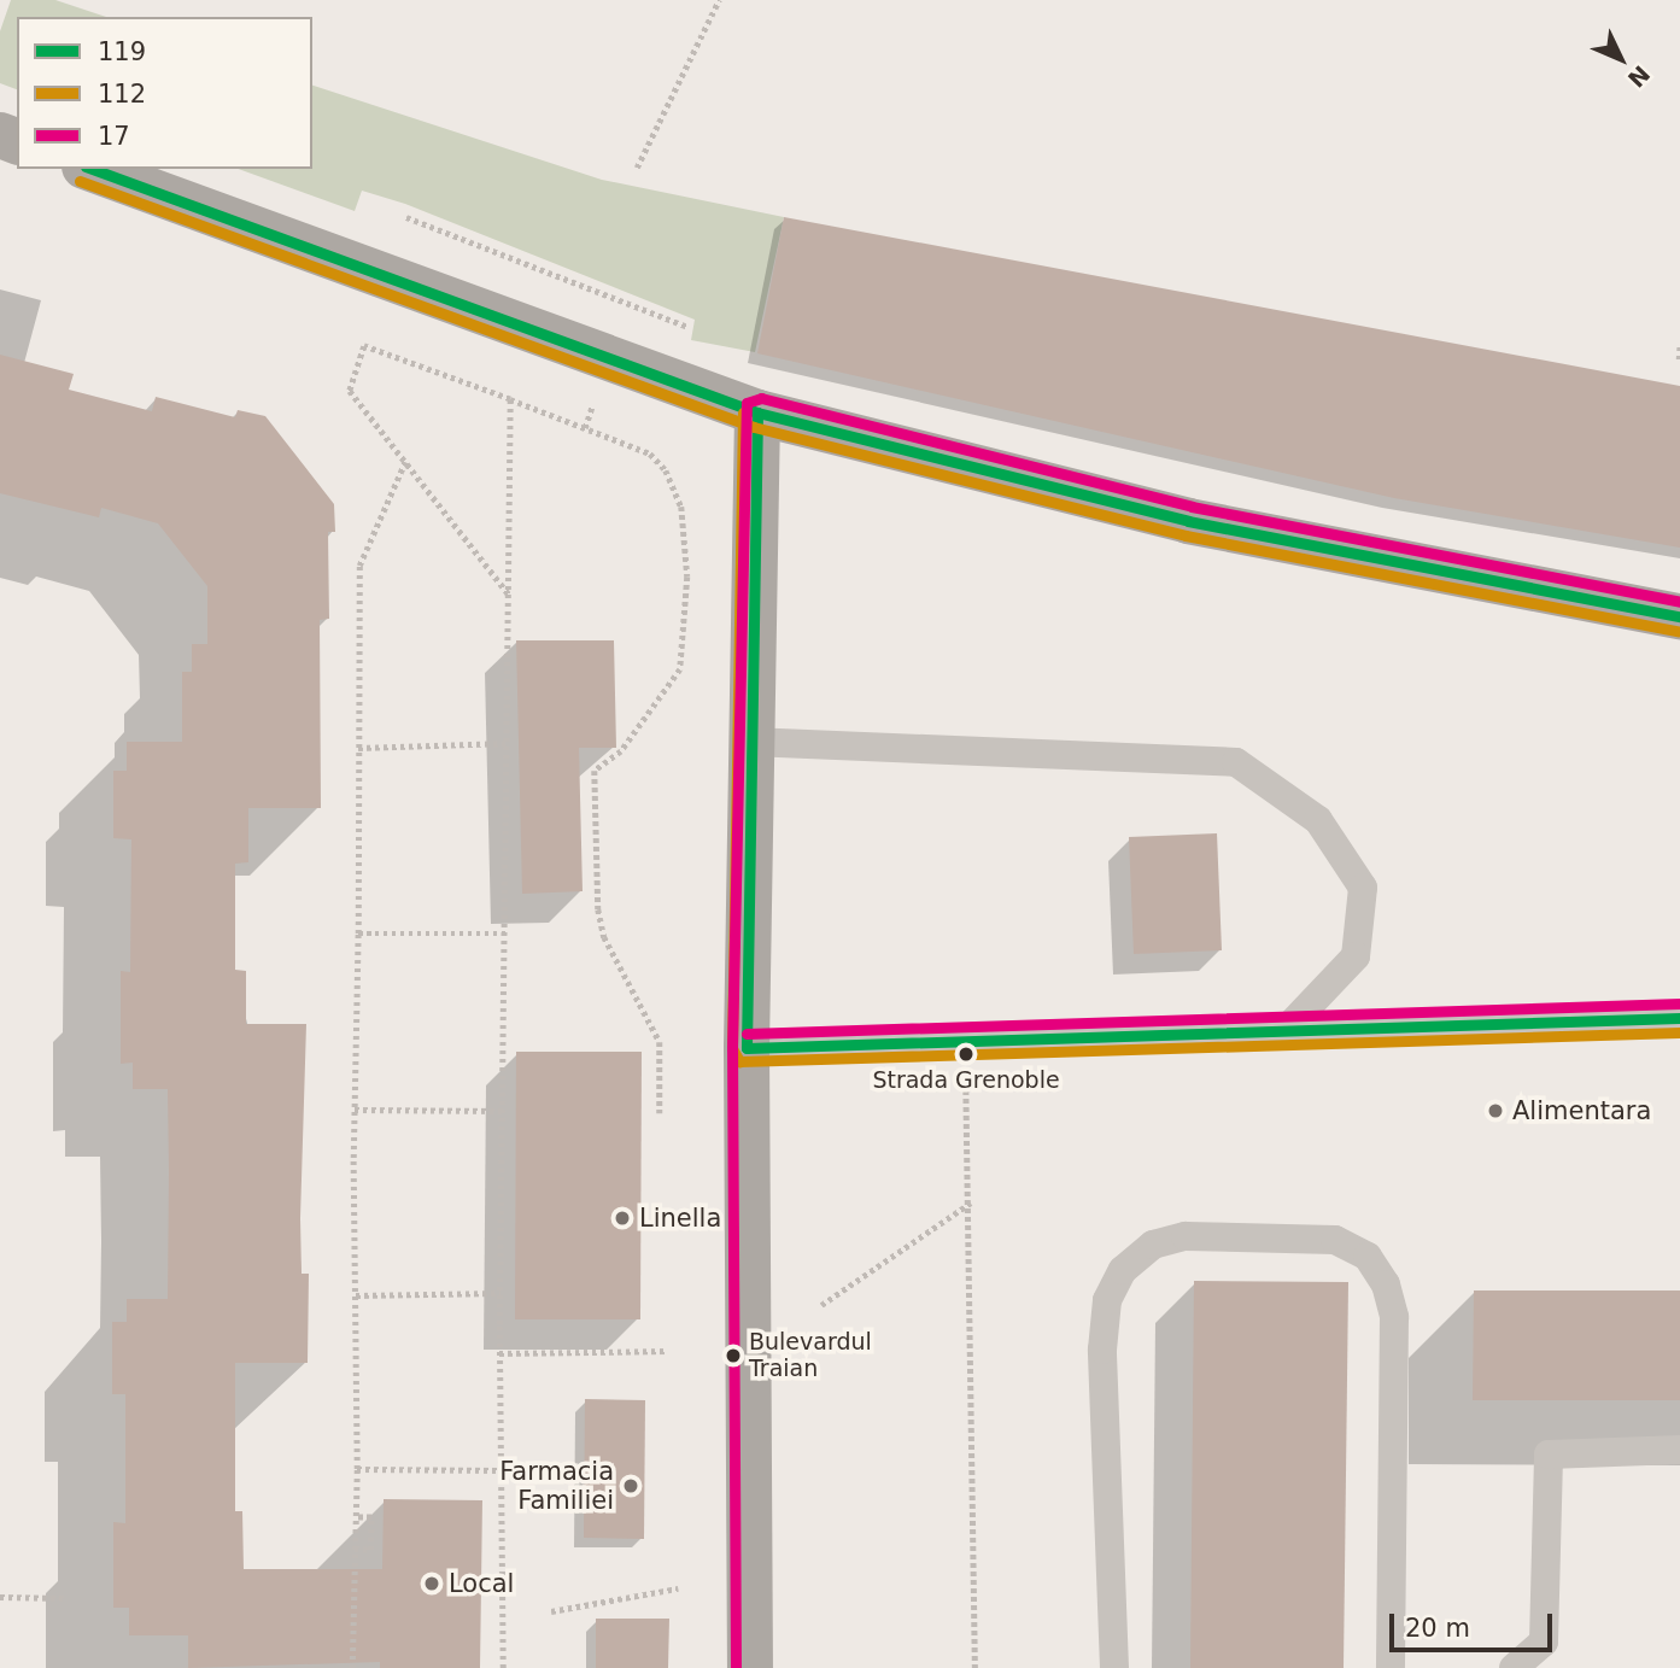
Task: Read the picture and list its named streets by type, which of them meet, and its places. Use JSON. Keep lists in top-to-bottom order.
{
  "places": [
    "Strada Grenoble",
    "Alimentara",
    "Linella",
    "Bulevardul Traian",
    "Farmacia Familiei",
    "Local"
  ],
  "lines": ["transit line 119", "transit line 112", "transit line 17"],
  "legend": ["119", "112", "17"],
  "scale_bar": "20 m",
  "north": "bottom right"
}
